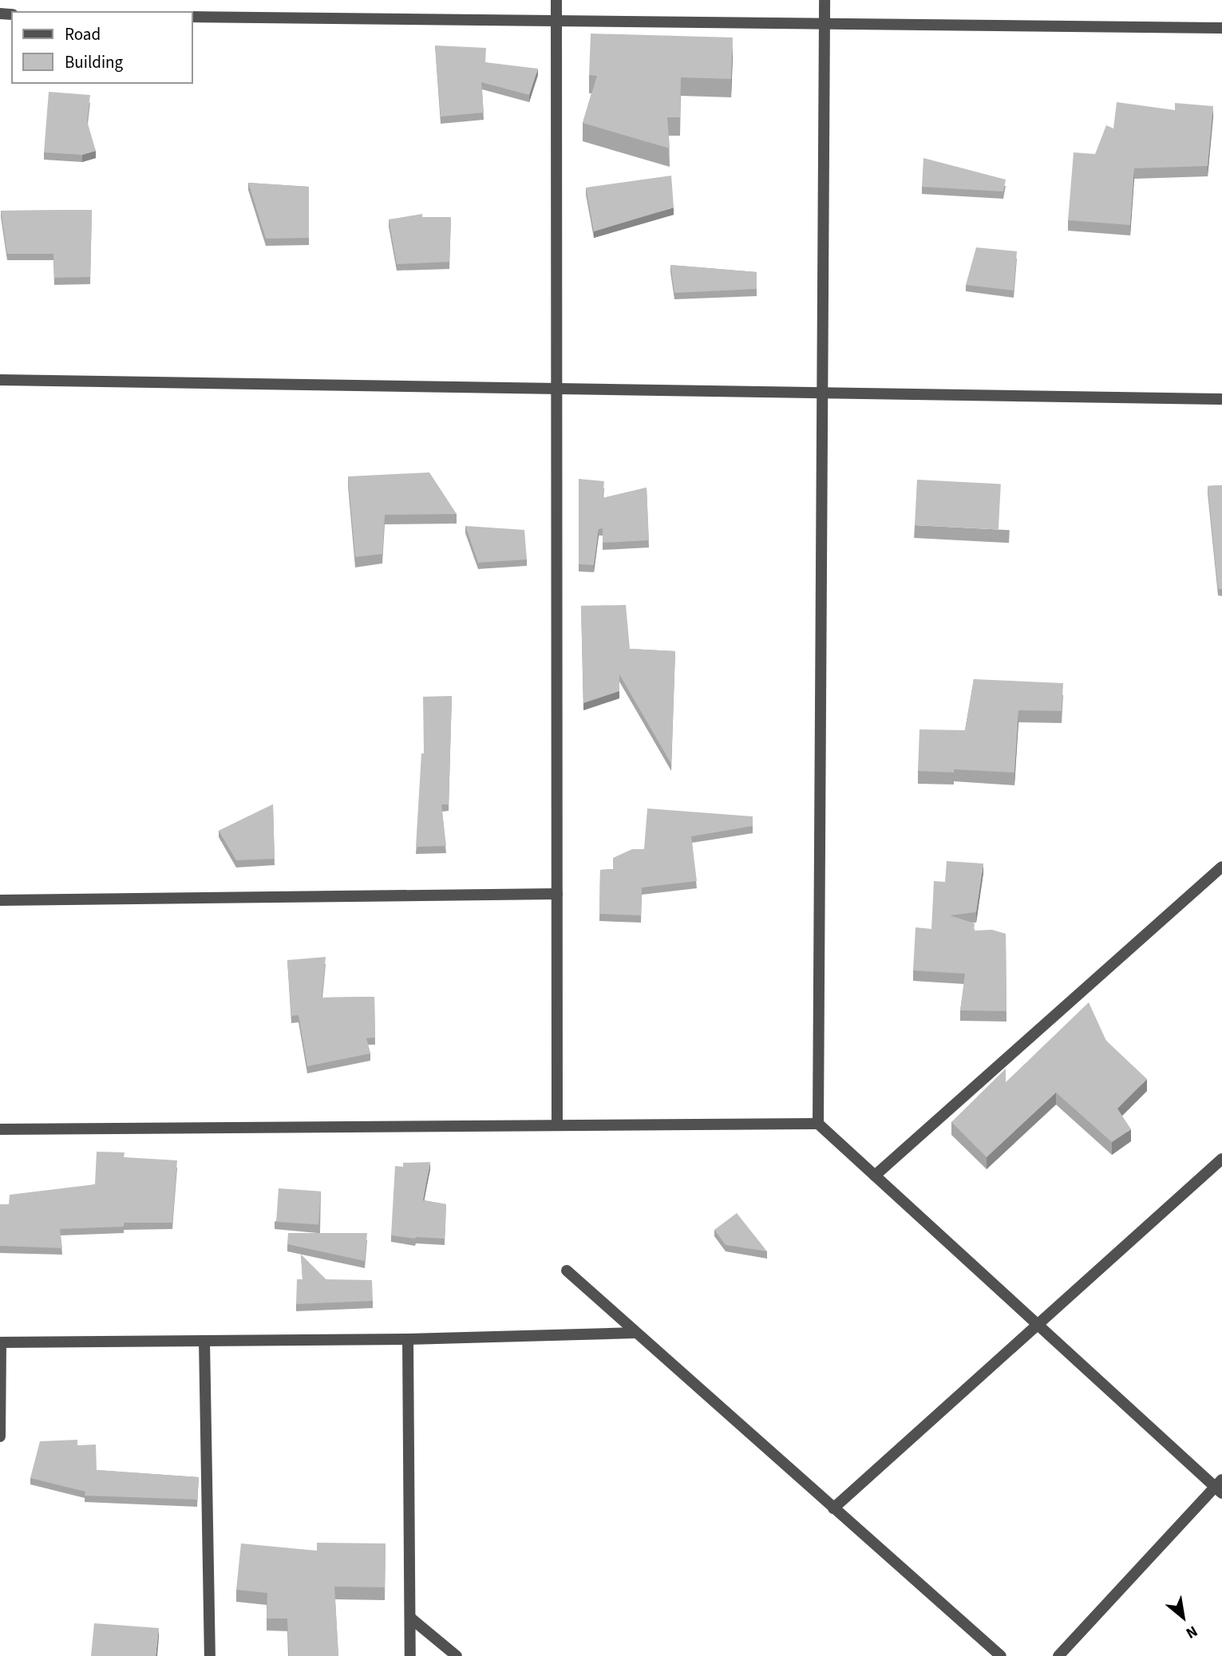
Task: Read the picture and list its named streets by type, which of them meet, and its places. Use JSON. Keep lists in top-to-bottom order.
{
  "legend": ["Road", "Building"],
  "north": "bottom right"
}
